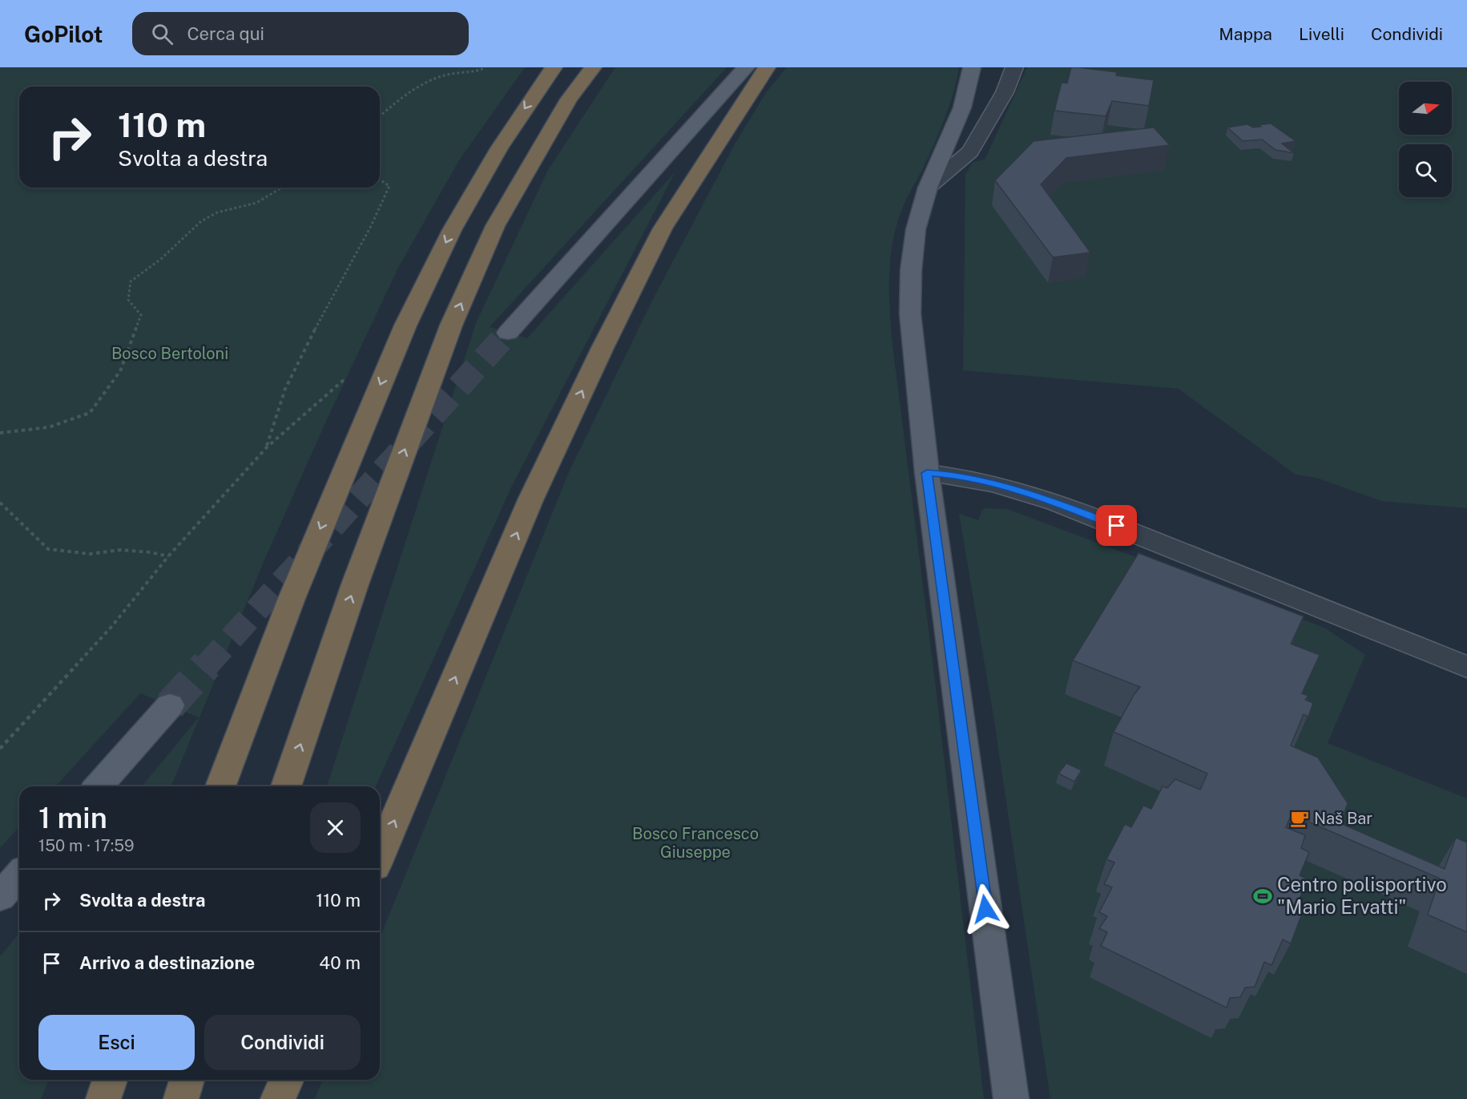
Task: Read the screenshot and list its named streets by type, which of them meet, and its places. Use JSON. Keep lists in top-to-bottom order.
{
  "parks": ["Bosco Bertoloni", "Bosco Francesco Giuseppe"],
  "places": {
    "cafe": ["Naš Bar"],
    "sports": ["Centro polisportivo \"Mario Ervatti\""]
  },
  "north": "right",
  "page": {
    "header": "GoPilot",
    "search": "Cerca qui",
    "nav": ["Mappa", "Livelli", "Condividi"],
    "turn": ["110 m", "Svolta a destra"],
    "heading": ["1 min", "150 m · 17:59"],
    "list": [
      {
        "name": "Svolta a destra",
        "value": "110 m"
      },
      {
        "name": "Arrivo a destinazione",
        "value": "40 m"
      }
    ],
    "buttons": ["Esci", "Condividi"]
  }
}
